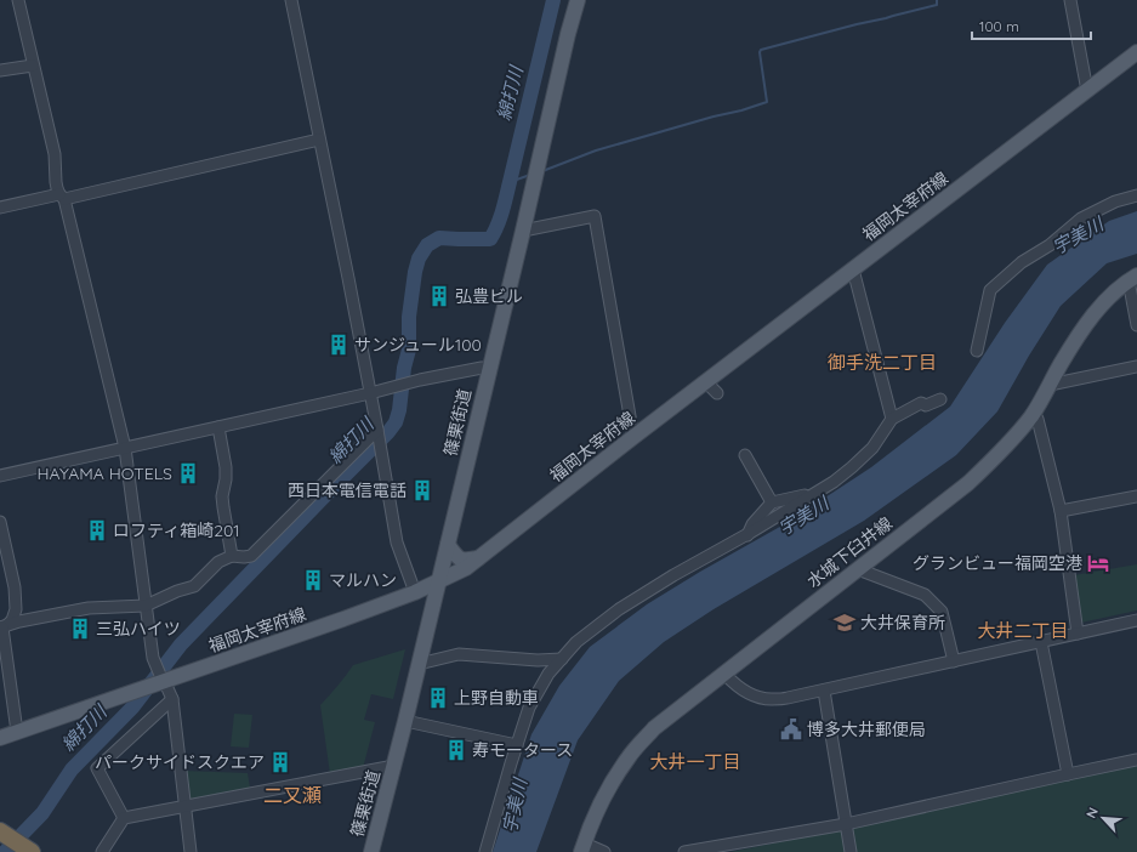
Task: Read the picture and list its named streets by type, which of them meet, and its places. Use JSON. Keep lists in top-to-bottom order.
{
  "streets": {
    "main road": ["福岡太宰府線", "篠栗街道", "水城下臼井線"]
  },
  "crossings": [
    ["福岡太宰府線", "篠栗街道"]
  ],
  "districts": [
    "御手洗二丁目",
    "大井二丁目",
    "大井一丁目",
    "二又瀬"
  ],
  "water": ["綿打川", "宇美川"],
  "places": {
    "building": [
      "弘豊ビル",
      "サンジュール100",
      "HAYAMA HOTELS",
      "西日本電信電話",
      "ロフティ箱崎201",
      "マルハン",
      "三弘ハイツ",
      "上野自動車",
      "寿モータース",
      "パークサイドスクエア"
    ],
    "hotel": ["グランビュー福岡空港"],
    "school or university": ["大井保育所"],
    "public building": ["博多大井郵便局"]
  },
  "scale_bar": "100 m",
  "north": "top left"
}
